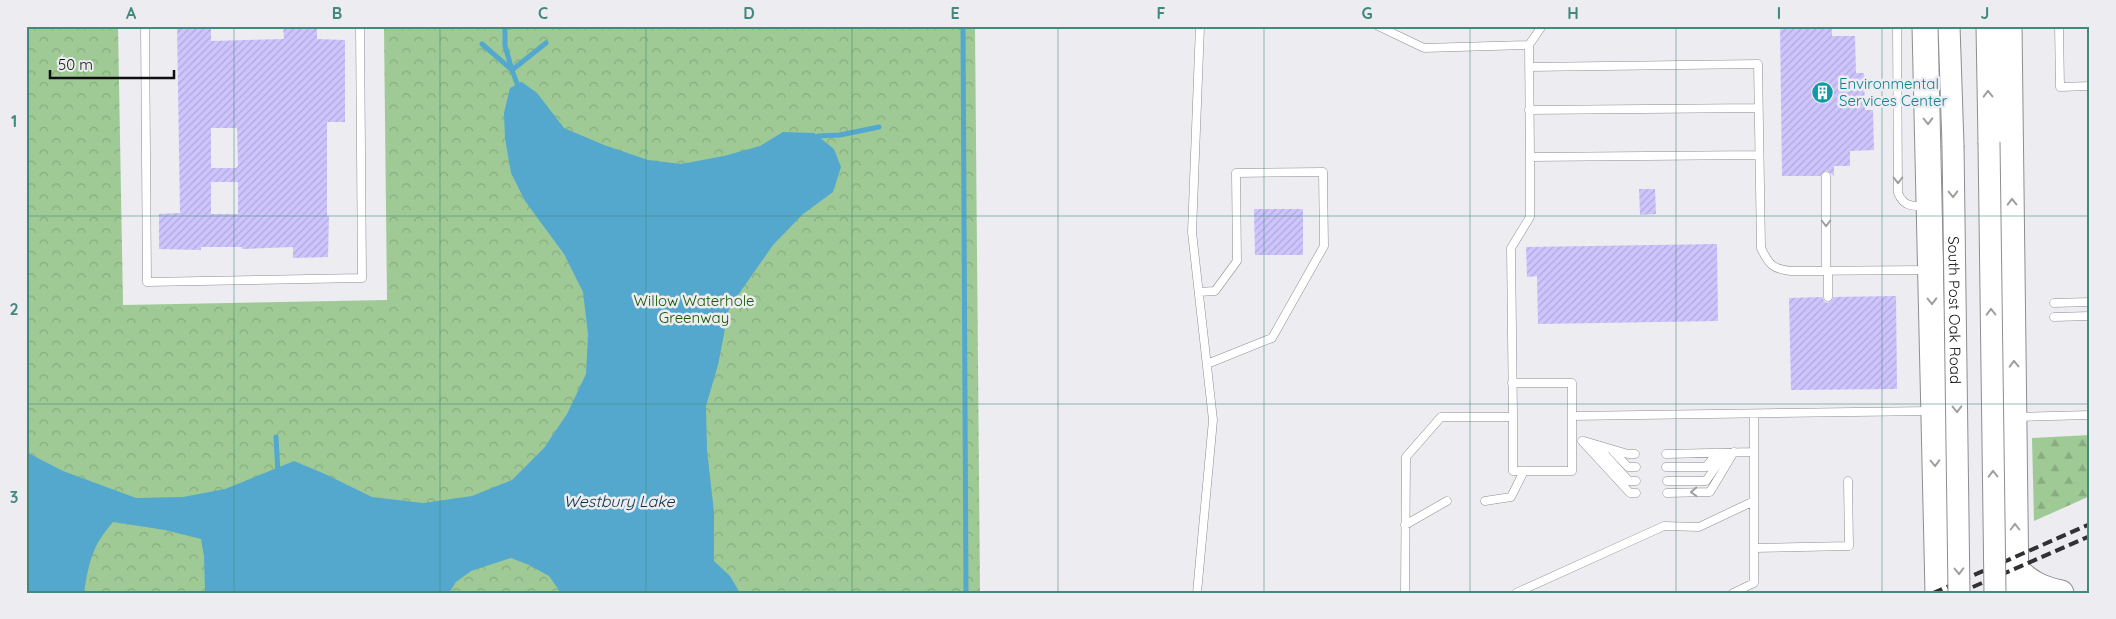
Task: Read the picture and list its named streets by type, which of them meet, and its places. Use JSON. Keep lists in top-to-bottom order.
{
  "streets": {
    "main road": ["South Post Oak Road"]
  },
  "water": ["Westbury Lake"],
  "parks": ["Willow Waterhole Greenway"],
  "places": {
    "building": ["Environmental Services Center"]
  },
  "scale_bar": "50 m",
  "grid": {
    "columns": [
      "A",
      "B",
      "C",
      "D",
      "E",
      "F",
      "G",
      "H",
      "I",
      "J"
    ],
    "rows": ["1", "2", "3"]
  }
}
